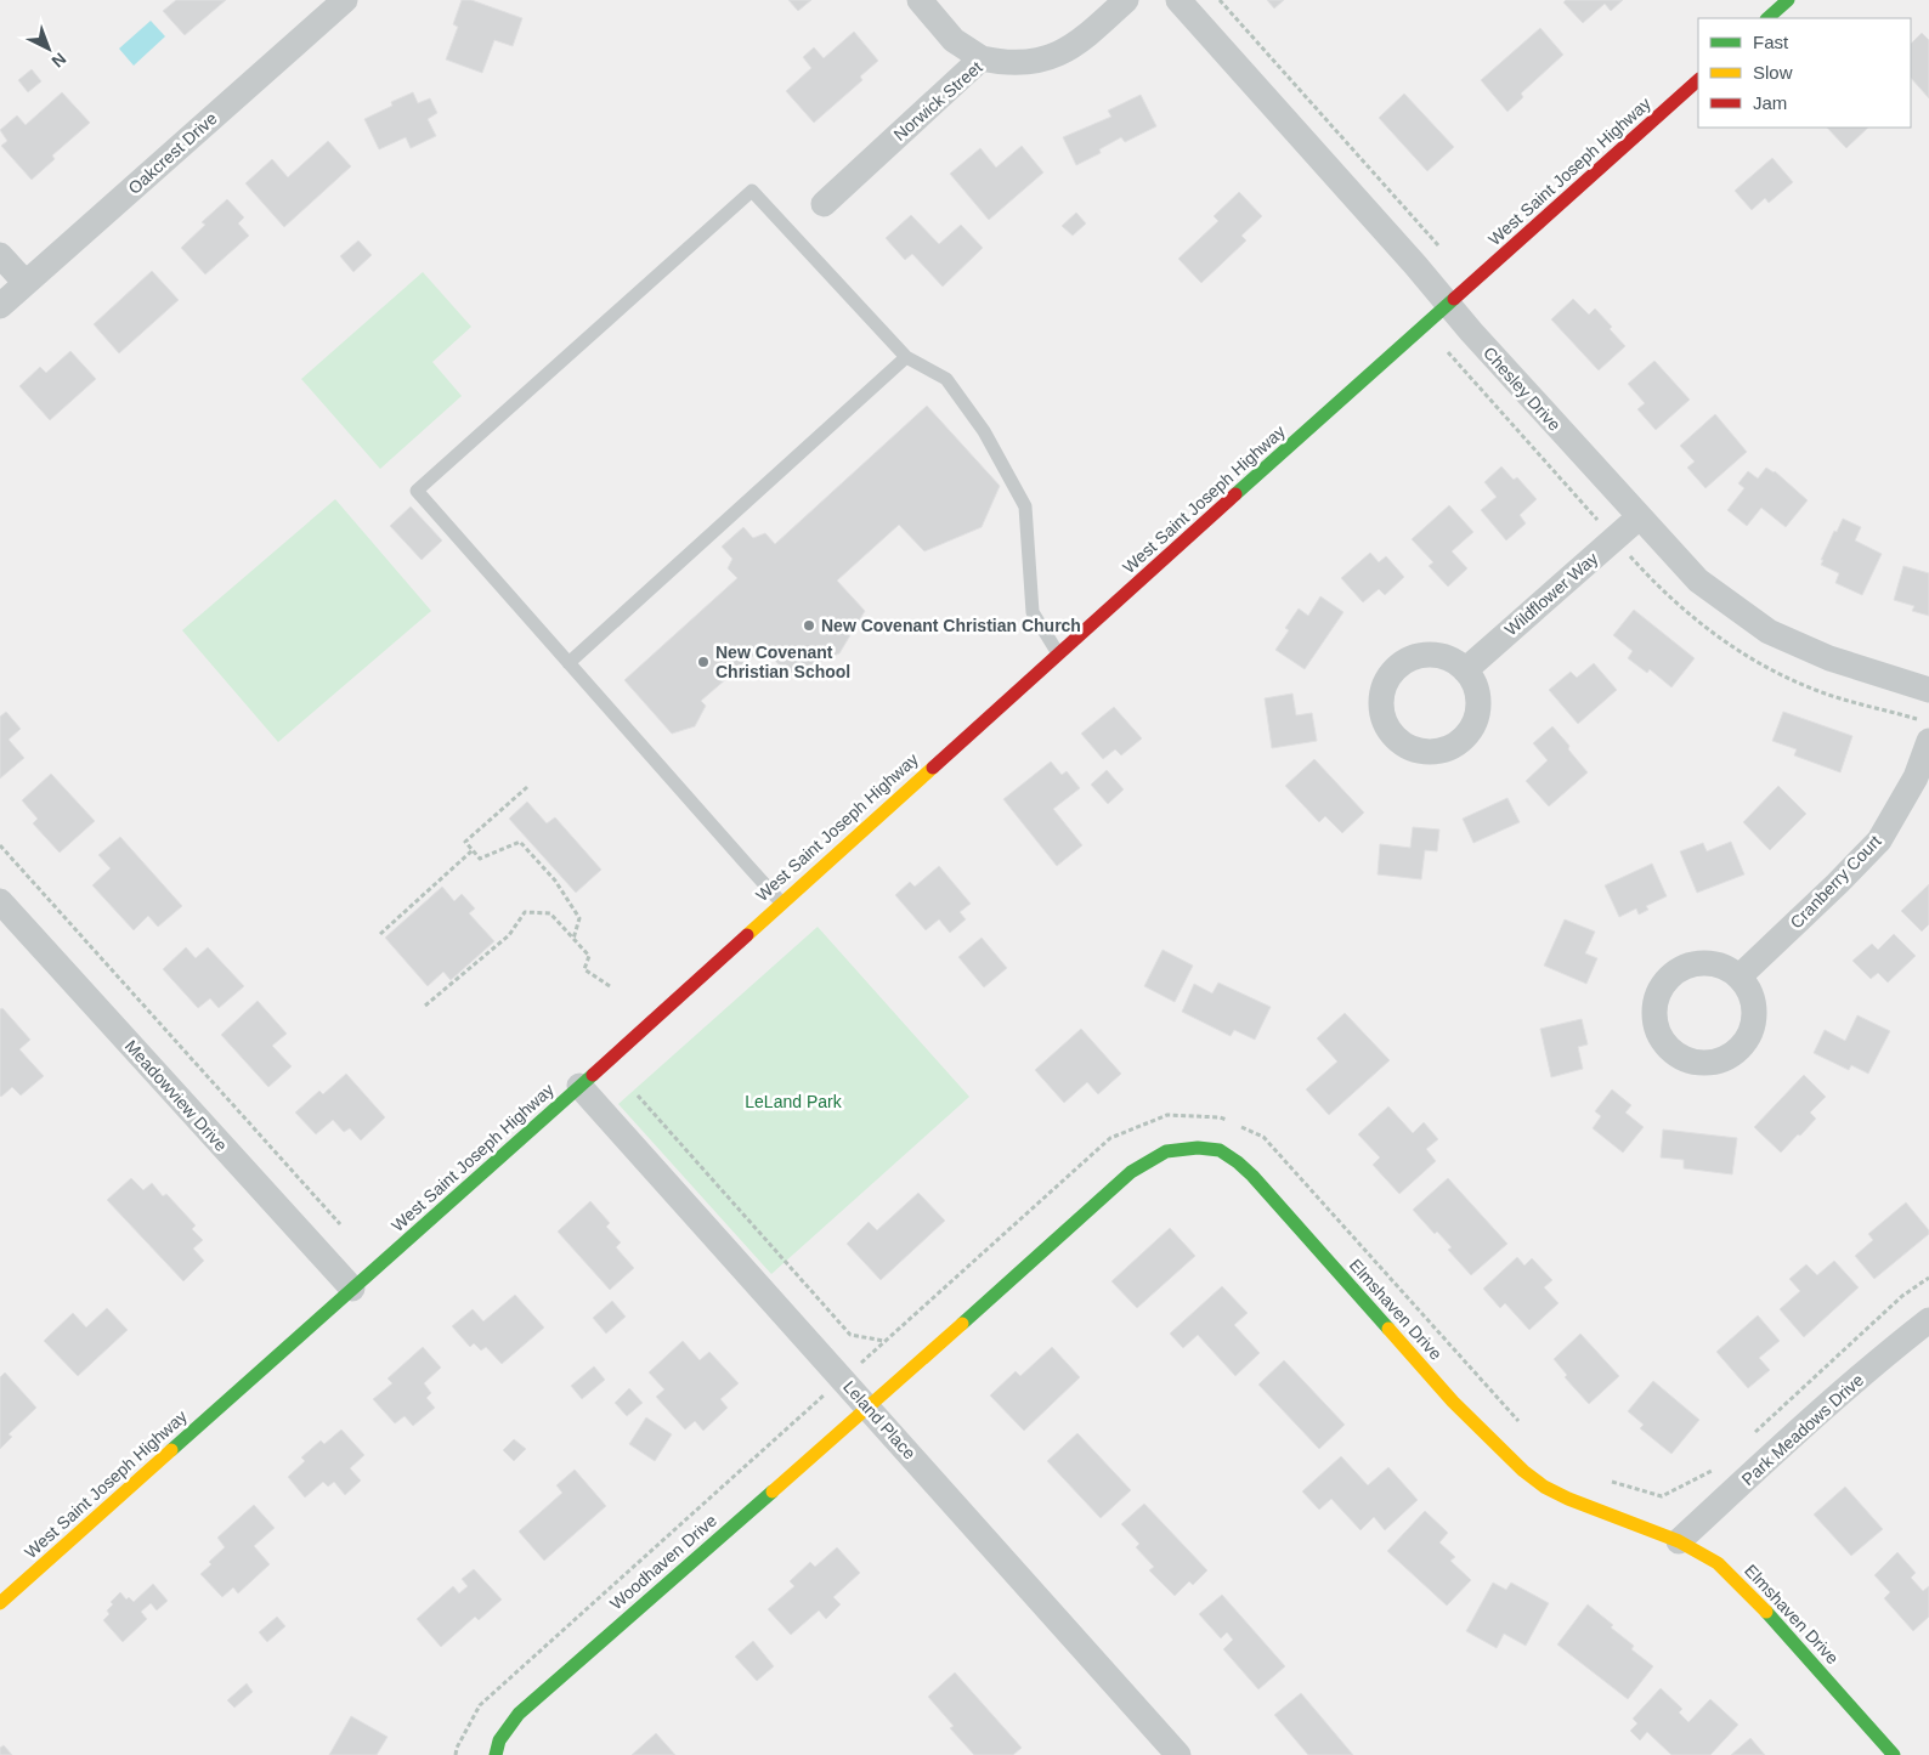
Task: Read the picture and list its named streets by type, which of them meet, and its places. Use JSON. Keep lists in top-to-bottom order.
{
  "streets": {
    "street": [
      "Norwick Street",
      "Oakcrest Drive",
      "West Saint Joseph Highway",
      "Chesley Drive",
      "Wildflower Way",
      "Cranberry Court",
      "Meadowview Drive",
      "Elmshaven Drive",
      "Leland Place",
      "Park Meadows Drive",
      "Woodhaven Drive"
    ]
  },
  "crossings": [
    ["West Saint Joseph Highway", "Chesley Drive"],
    ["West Saint Joseph Highway", "Meadowview Drive"],
    ["West Saint Joseph Highway", "Leland Place"],
    ["Chesley Drive", "Wildflower Way"],
    ["Elmshaven Drive", "Leland Place"],
    ["Elmshaven Drive", "Park Meadows Drive"],
    ["Elmshaven Drive", "Woodhaven Drive"],
    ["Leland Place", "Woodhaven Drive"]
  ],
  "parks": ["LeLand Park"],
  "places": ["New Covenant Christian Church", "New Covenant Christian School"],
  "legend": ["Fast", "Slow", "Jam"],
  "north": "bottom right"
}
